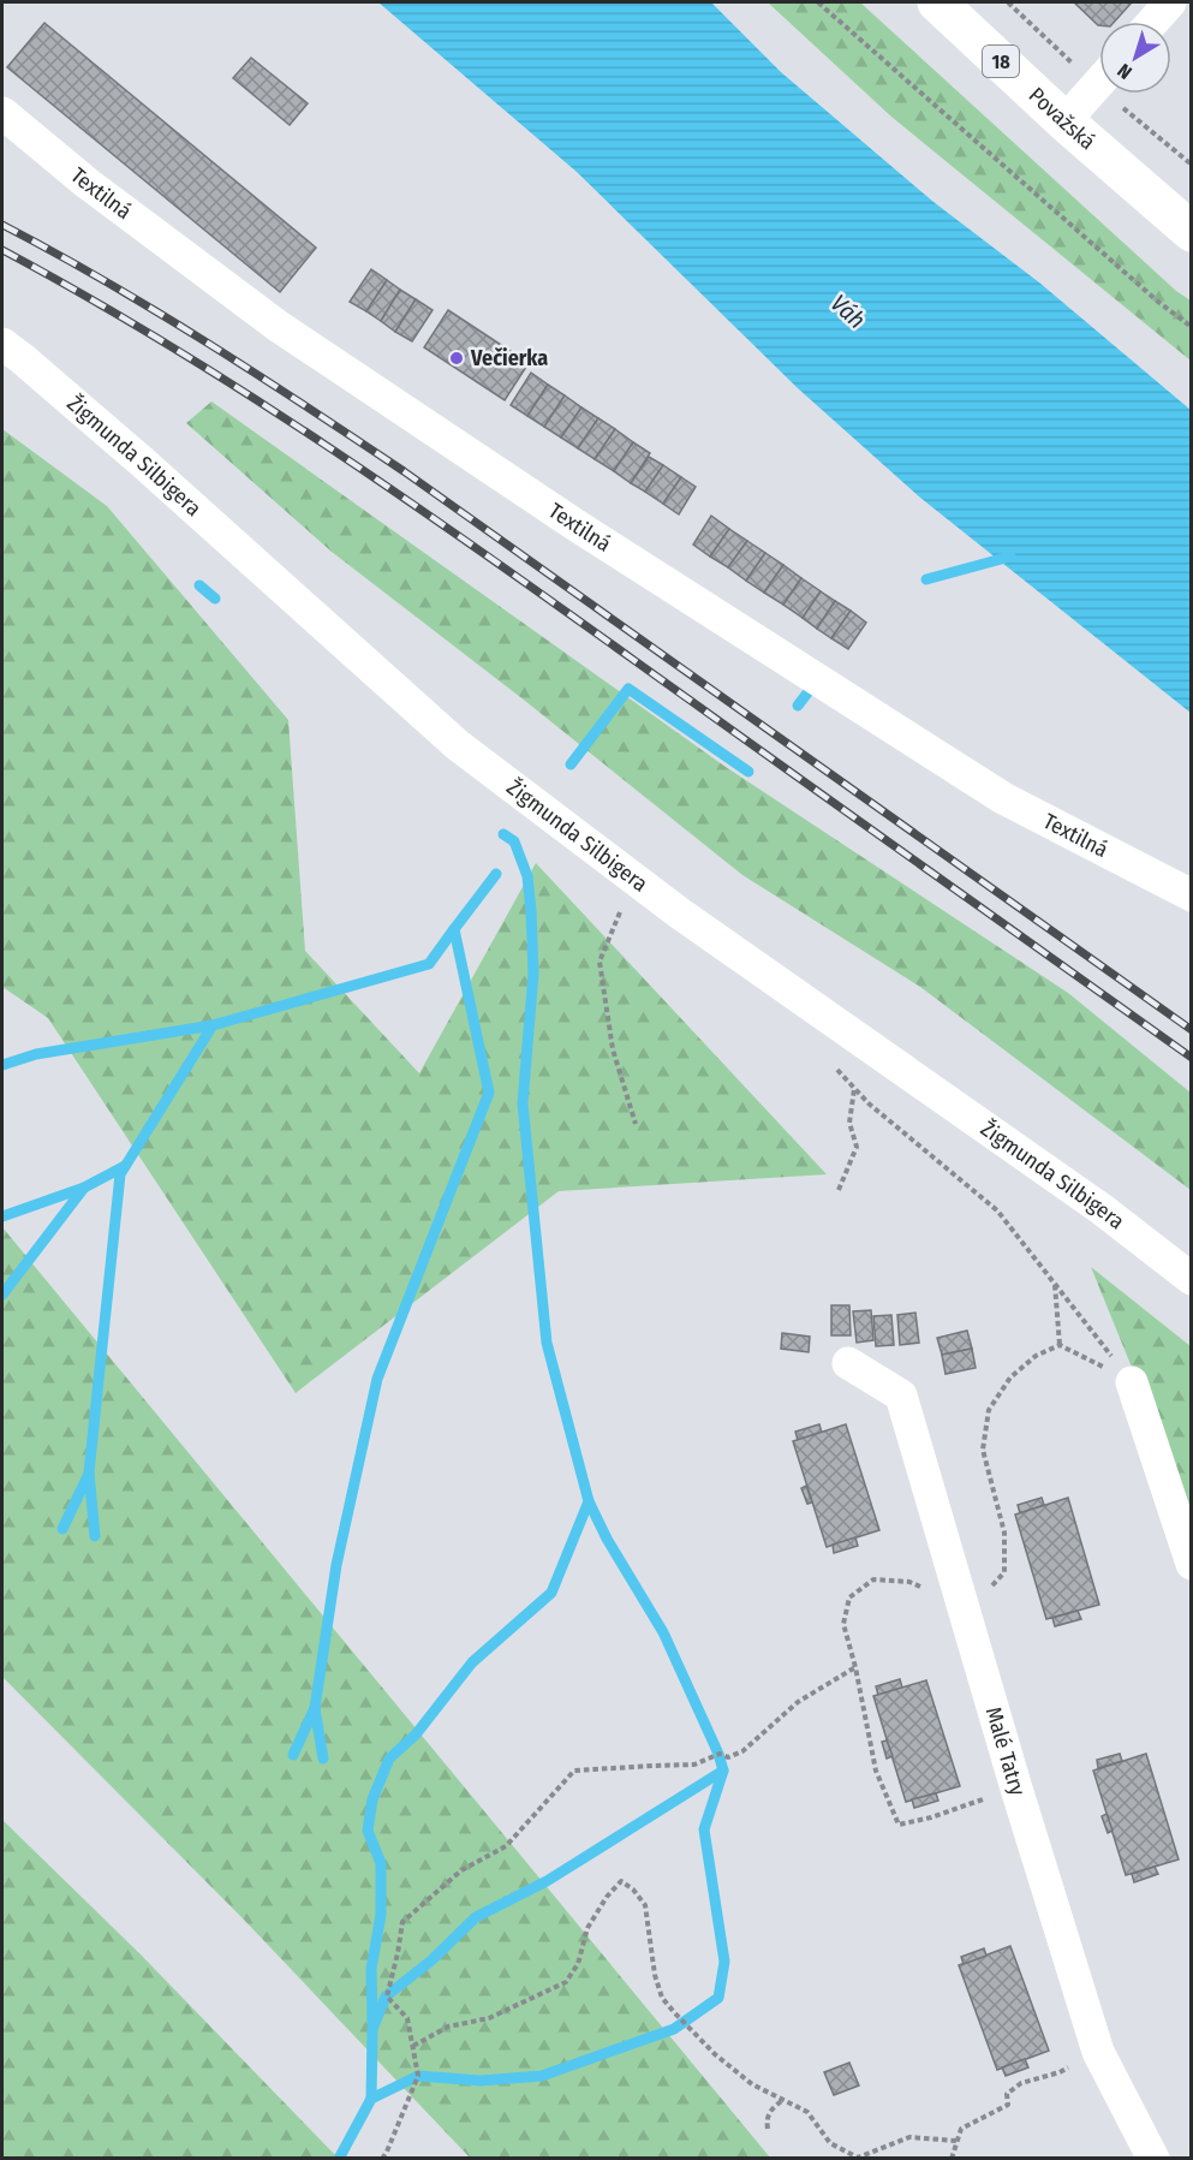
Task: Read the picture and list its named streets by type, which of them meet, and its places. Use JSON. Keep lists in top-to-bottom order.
{
  "streets": {
    "main road": ["18", "Považská"],
    "street": ["Textilná", "Žigmunda Silbigera", "Malé Tatry"]
  },
  "water": ["Váh"],
  "places": ["Večierka"],
  "north": "bottom left"
}
